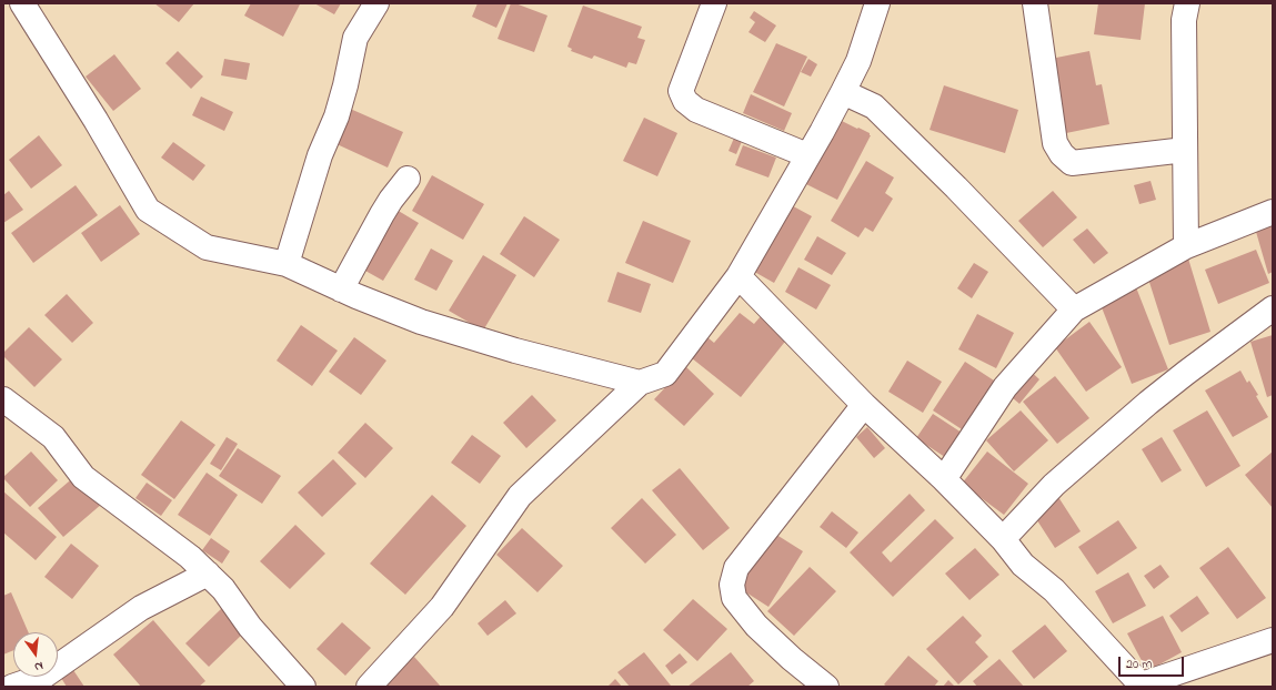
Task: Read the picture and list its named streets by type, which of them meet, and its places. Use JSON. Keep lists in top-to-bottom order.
{
  "scale_bar": "20 m",
  "north": "bottom"
}
